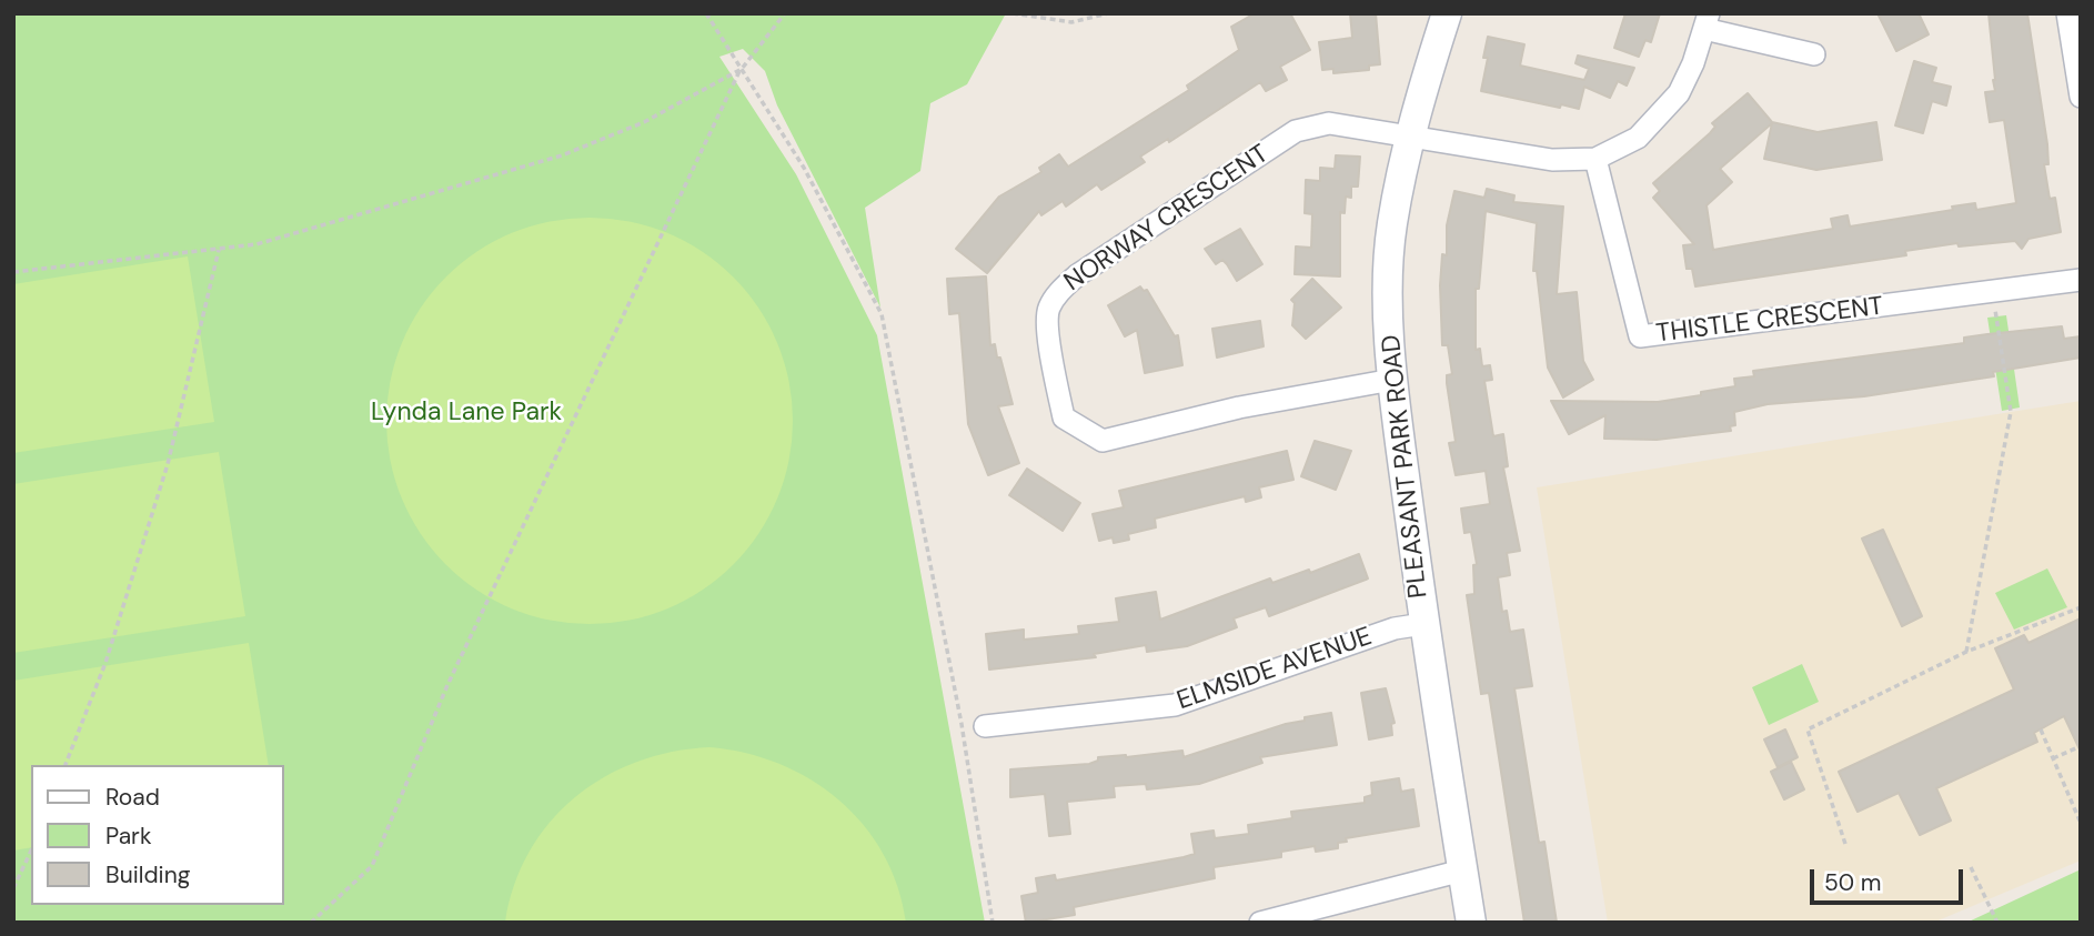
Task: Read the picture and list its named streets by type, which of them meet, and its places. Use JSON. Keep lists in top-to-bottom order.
{
  "streets": {
    "street": [
      "NORWAY CRESCENT",
      "THISTLE CRESCENT",
      "PLEASANT PARK ROAD",
      "ELMSIDE AVENUE"
    ]
  },
  "crossings": [
    ["NORWAY CRESCENT", "PLEASANT PARK ROAD"],
    ["PLEASANT PARK ROAD", "ELMSIDE AVENUE"]
  ],
  "parks": ["Lynda Lane Park"],
  "legend": ["Road", "Park", "Building"],
  "scale_bar": "50 m"
}
